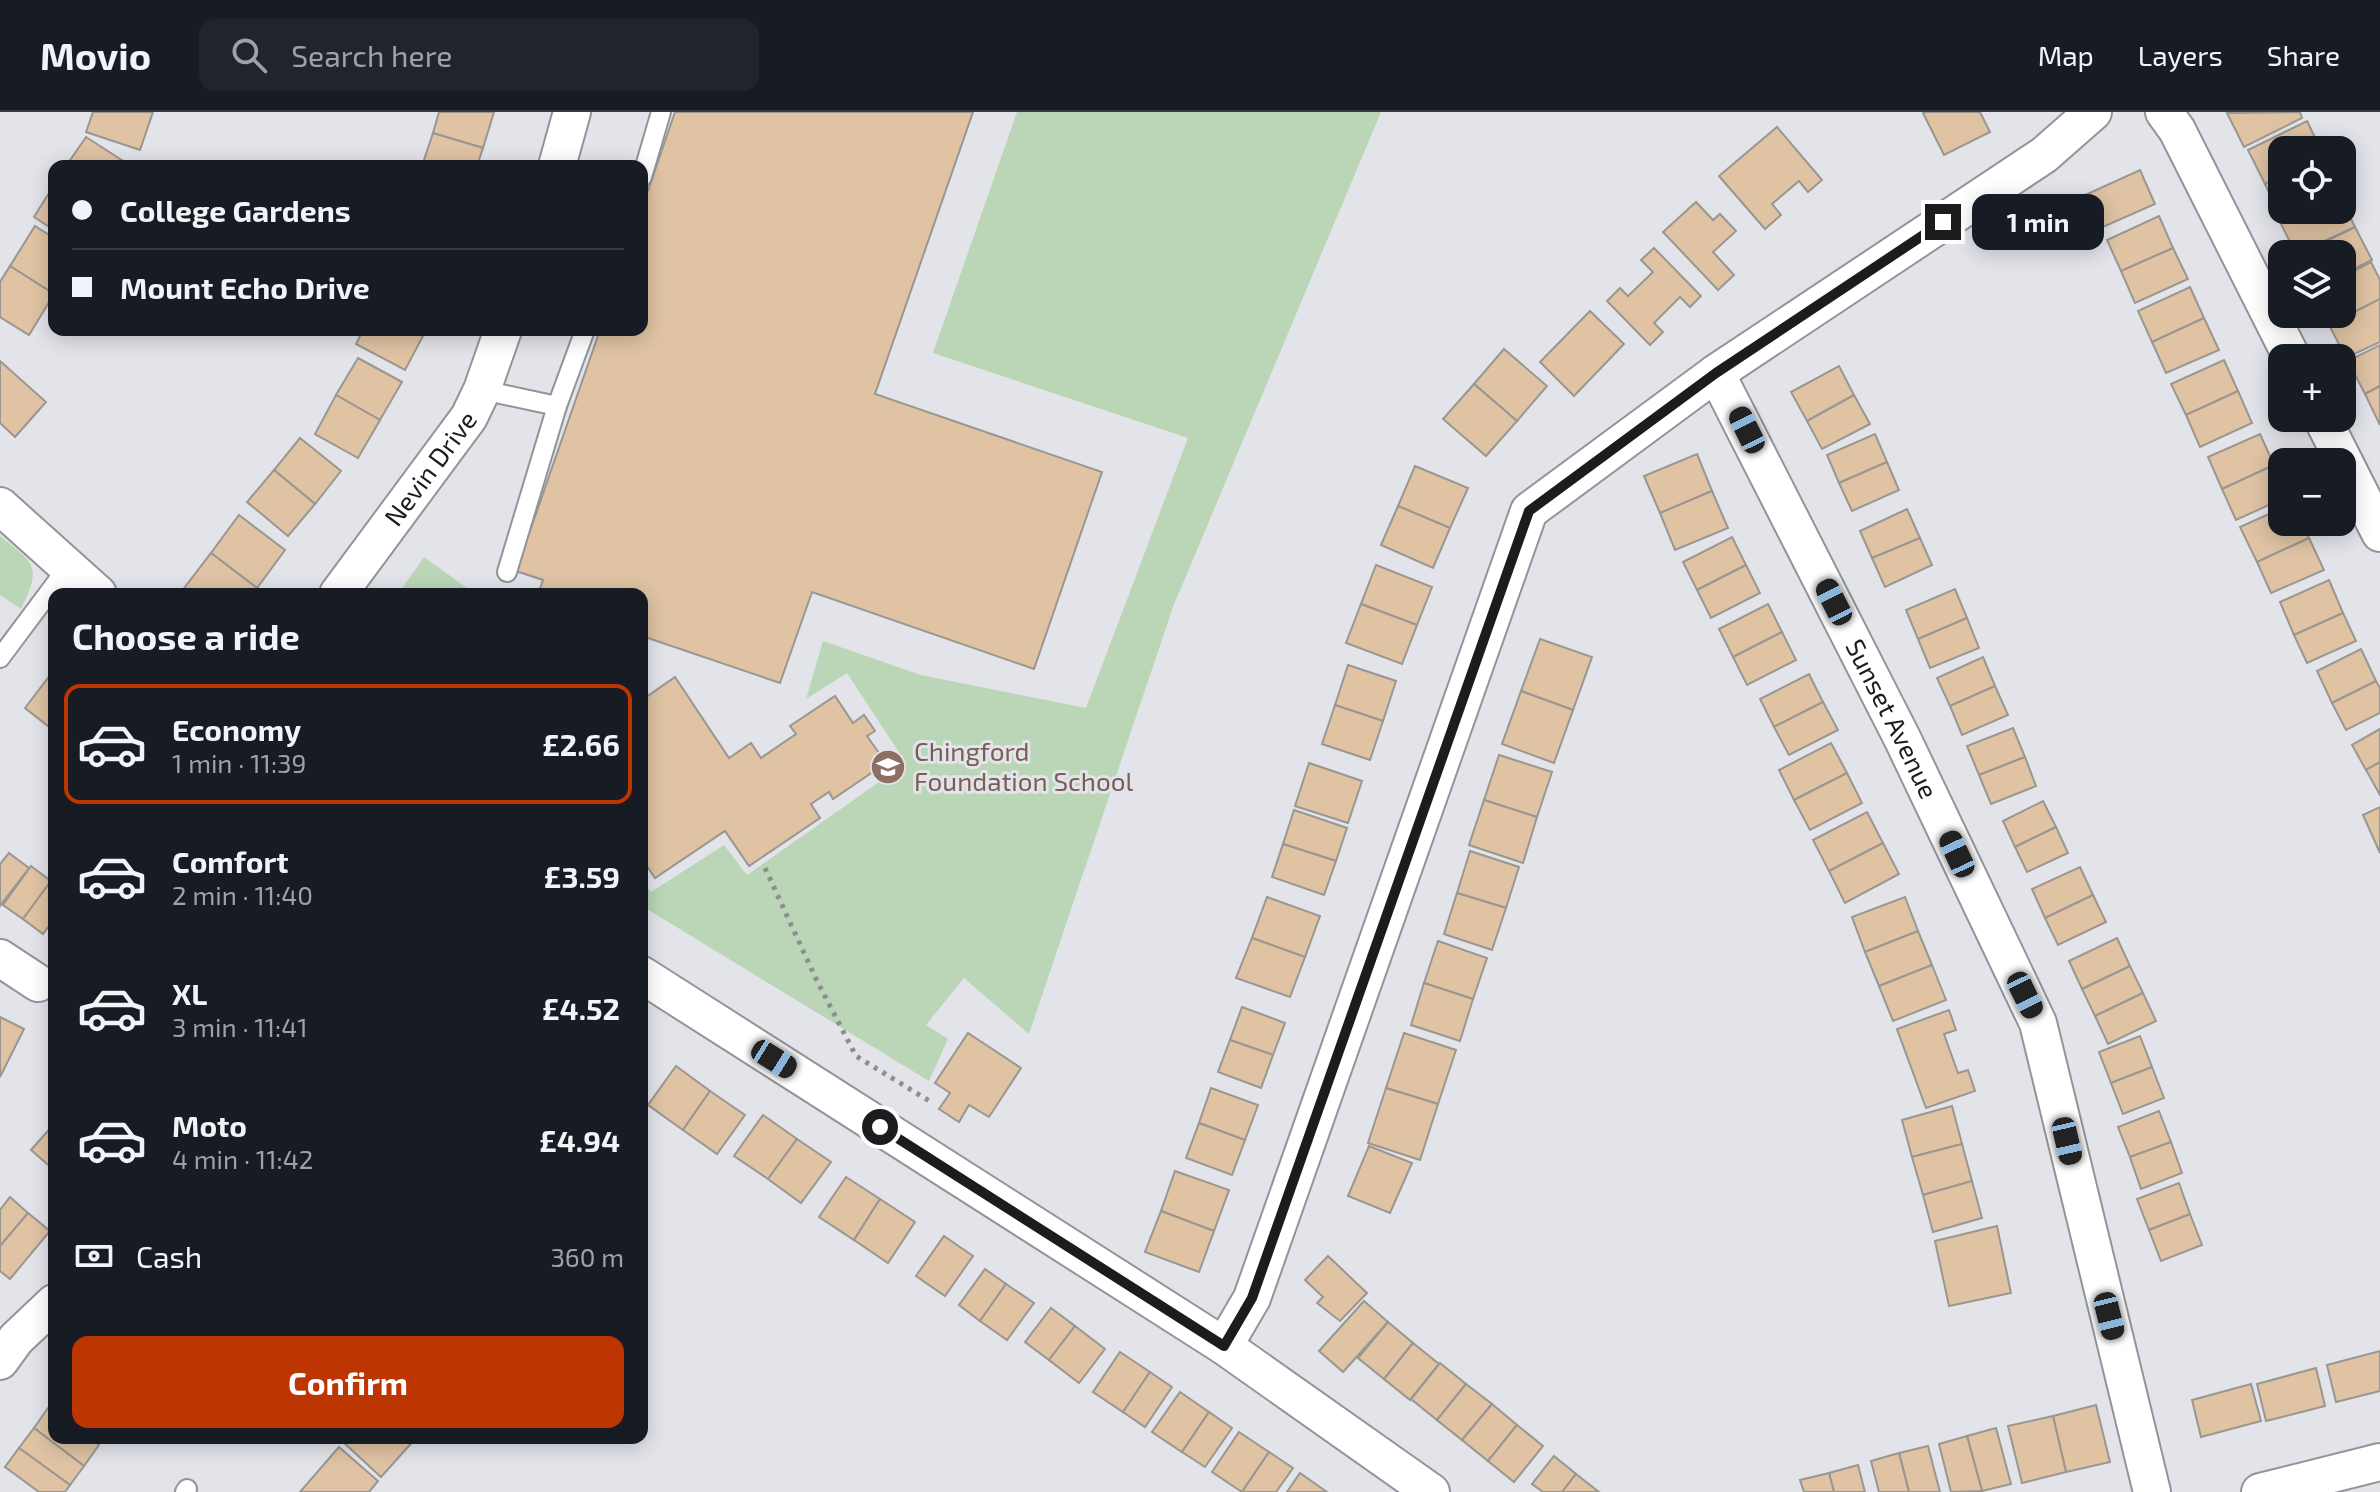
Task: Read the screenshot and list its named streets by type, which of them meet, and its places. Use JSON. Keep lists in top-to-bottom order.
{
  "streets": {
    "street": ["Nevin Drive", "Sunset Avenue"]
  },
  "places": {
    "school or university": ["Chingford Foundation School"]
  },
  "page": {
    "header": "Movio",
    "search": "Search here",
    "nav": ["Map", "Layers", "Share"],
    "map_buttons": ["+", "−"],
    "banner": ["College Gardens", "Mount Echo Drive"],
    "bubble": "1 min",
    "heading": "Choose a ride",
    "list": [
      {
        "name": "Economy",
        "note": "1 min · 11:39",
        "value": "£2.66"
      },
      {
        "name": "Comfort",
        "note": "2 min · 11:40",
        "value": "£3.59"
      },
      {
        "name": "XL",
        "note": "3 min · 11:41",
        "value": "£4.52"
      },
      {
        "name": "Moto",
        "note": "4 min · 11:42",
        "value": "£4.94"
      }
    ],
    "pay": ["Cash", "360 m"],
    "buttons": "Confirm"
  }
}
